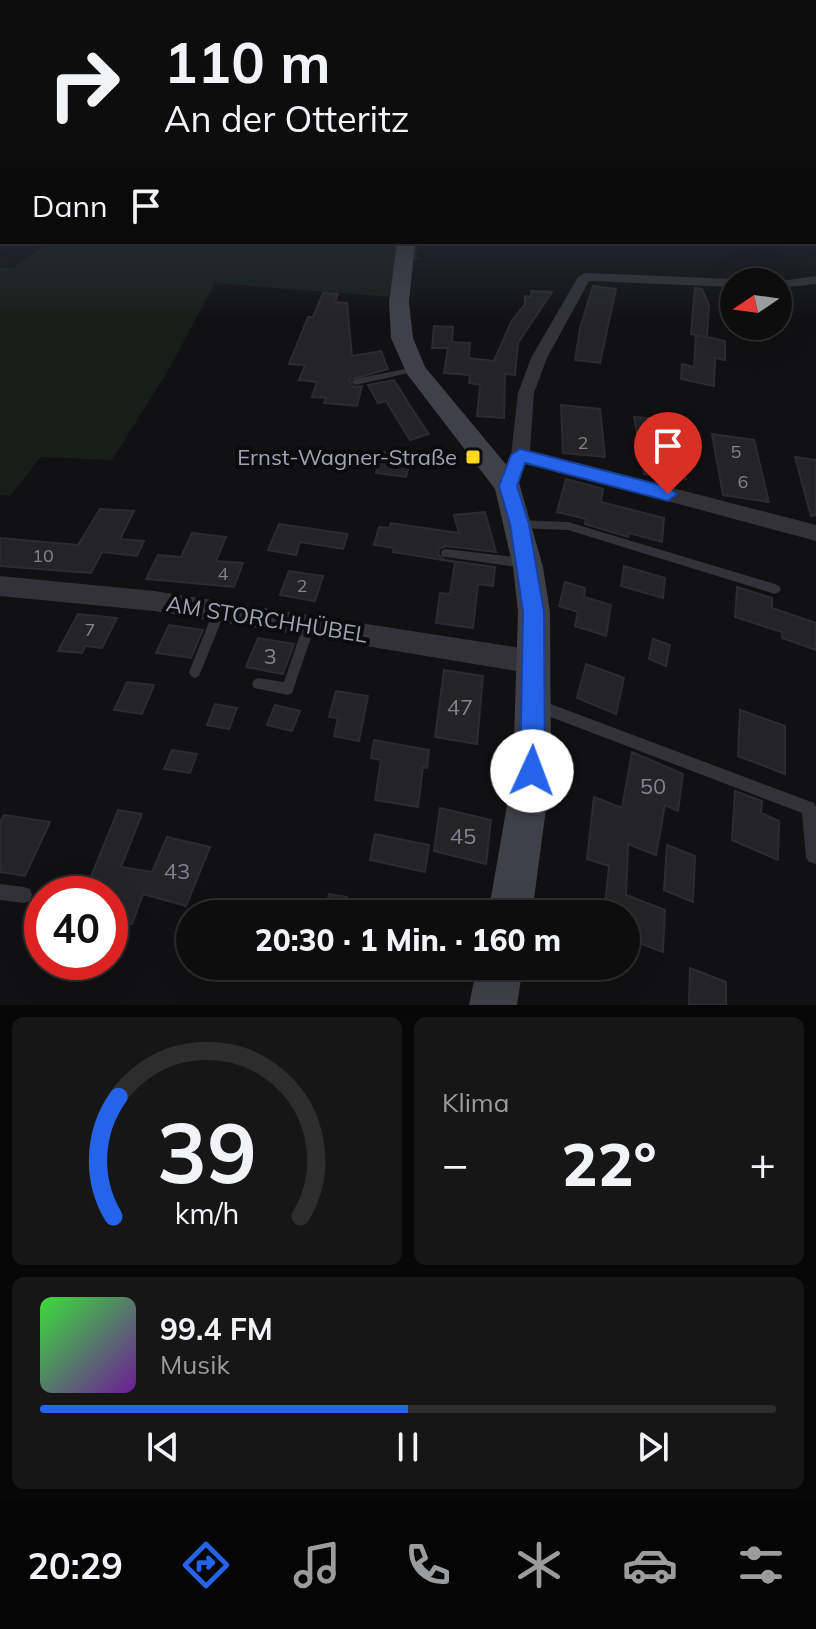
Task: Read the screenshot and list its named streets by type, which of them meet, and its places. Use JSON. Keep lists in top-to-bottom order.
{
  "streets": {
    "street": ["AM STORCHHÜBEL"]
  },
  "places": {
    "transit": ["Ernst-Wagner-Straße"]
  },
  "house_numbers": [
    "2",
    "5",
    "6",
    "10",
    "4",
    "2",
    "7",
    "3",
    "47",
    "50",
    "45",
    "43"
  ],
  "north": "left",
  "page": {
    "turn": ["110 m", "An der Otteritz"],
    "then": "Dann",
    "limit": "40",
    "trip": "20:30 · 1 Min. · 160 m",
    "tile": "Klima",
    "heat": ["−", "22°", "+"],
    "song": ["99.4 FM", "Musik"],
    "tabs": "20:29",
    "gauge": ["39", "km/h"]
  }
}
